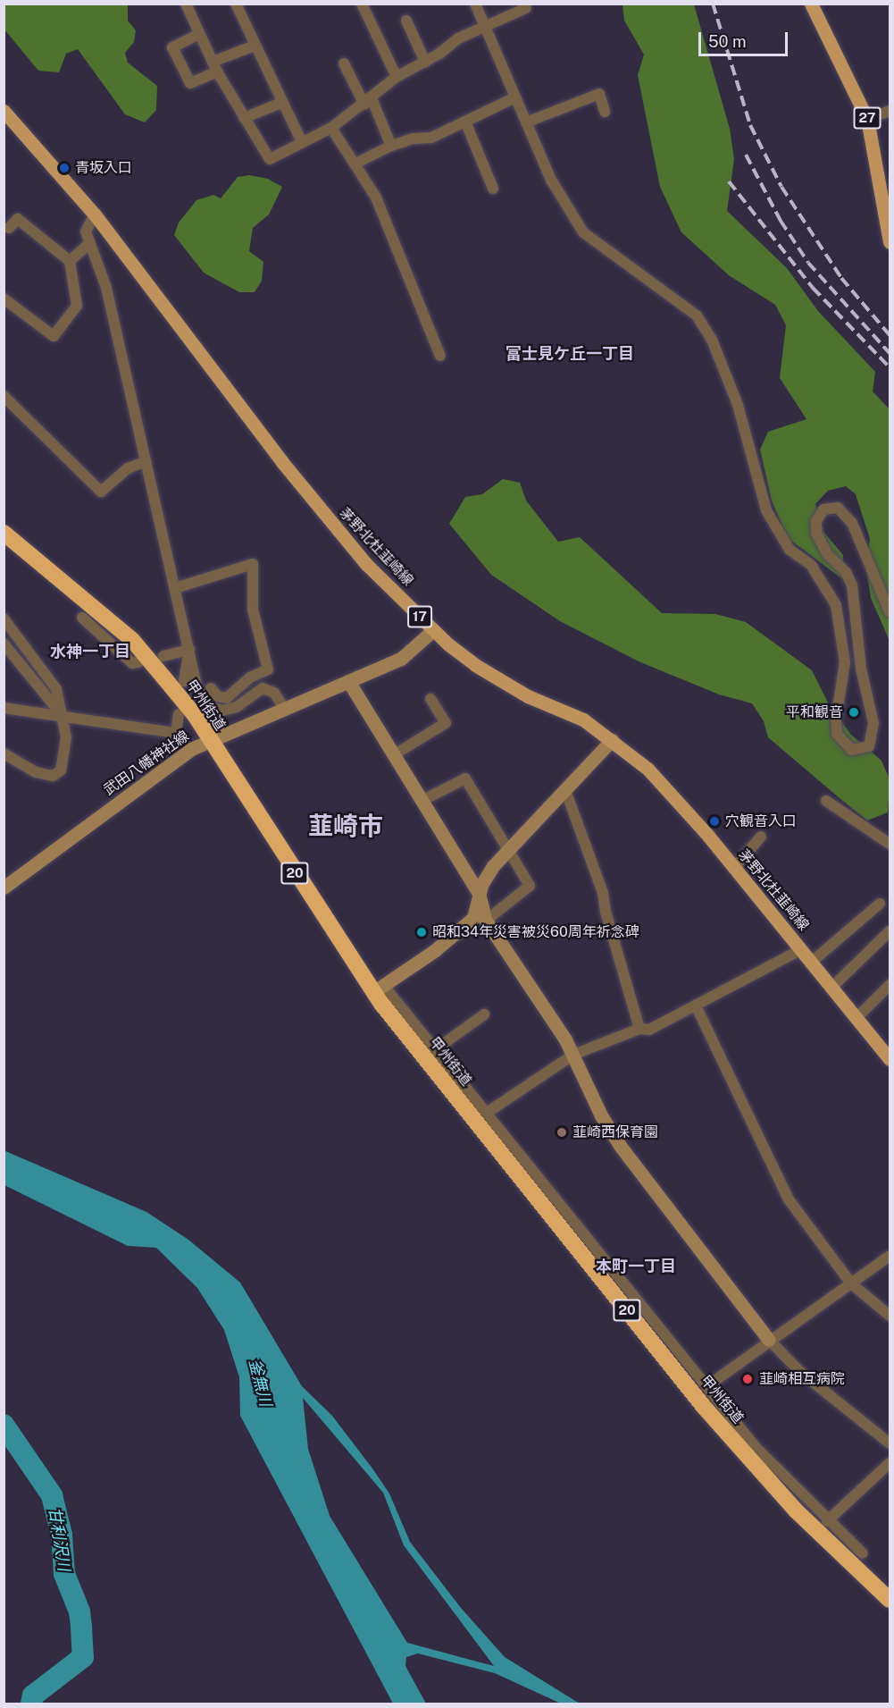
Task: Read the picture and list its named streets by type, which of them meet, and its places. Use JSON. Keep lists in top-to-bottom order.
{
  "streets": {
    "highway": ["甲州街道", "20"],
    "main road": ["27", "茅野北杜韮崎線", "17"],
    "street": ["武田八幡神社線"]
  },
  "crossings": [
    ["茅野北杜韮崎線", "武田八幡神社線"],
    ["甲州街道", "武田八幡神社線"]
  ],
  "districts": [
    "富士見ケ丘一丁目",
    "水神一丁目",
    "韮崎市",
    "本町一丁目"
  ],
  "water": ["釜無川", "甘利沢川"],
  "places": [
    "青坂入口",
    "平和観音",
    "穴観音入口",
    "昭和34年災害被災60周年祈念碑",
    "韮崎西保育園",
    "韮崎相互病院"
  ],
  "scale_bar": "50 m"
}
